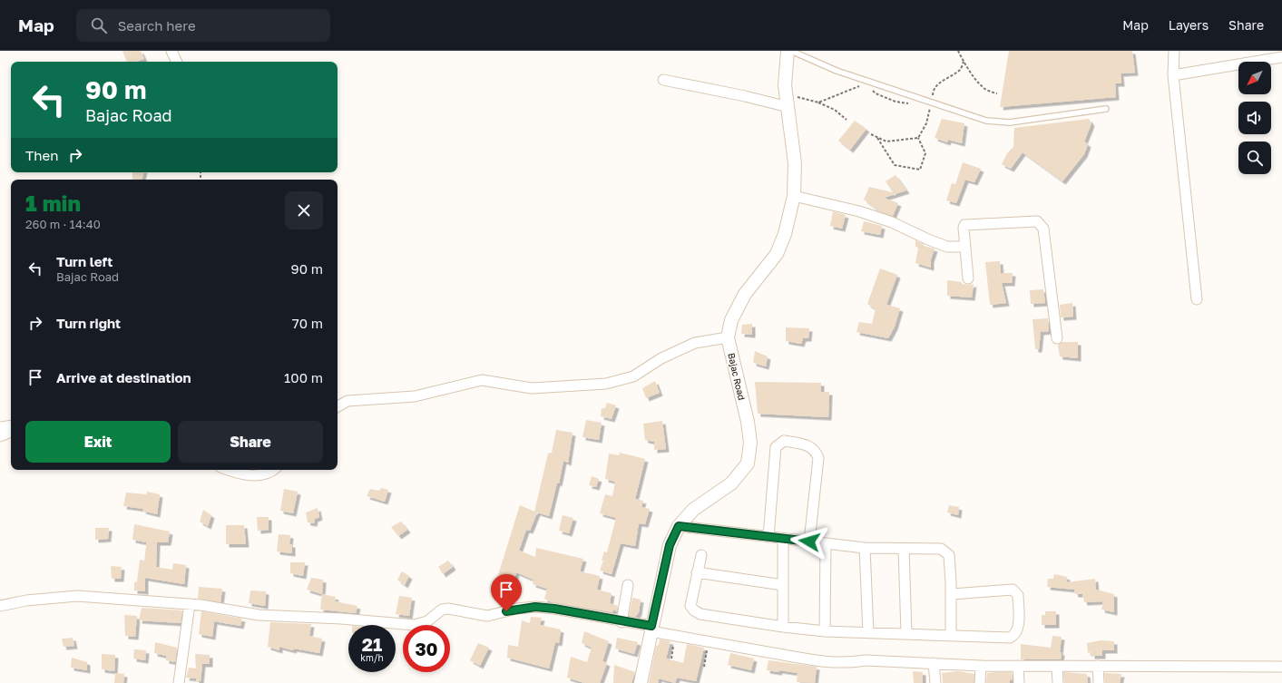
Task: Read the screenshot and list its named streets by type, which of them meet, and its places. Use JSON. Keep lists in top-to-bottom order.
{
  "streets": {
    "street": ["Bajac Road"]
  },
  "north": "bottom left",
  "page": {
    "header": "Map",
    "search": "Search here",
    "nav": ["Map", "Layers", "Share"],
    "turn": ["90 m", "Bajac Road"],
    "then": "Then",
    "heading": ["1 min", "260 m · 14:40"],
    "list": [
      {
        "name": "Turn left",
        "note": "Bajac Road",
        "value": "90 m"
      },
      {
        "name": "Turn right",
        "value": "70 m"
      },
      {
        "name": "Arrive at destination",
        "value": "100 m"
      }
    ],
    "buttons": ["Exit", "Share"],
    "speed": "21 km/h",
    "limit": "30"
  }
}
